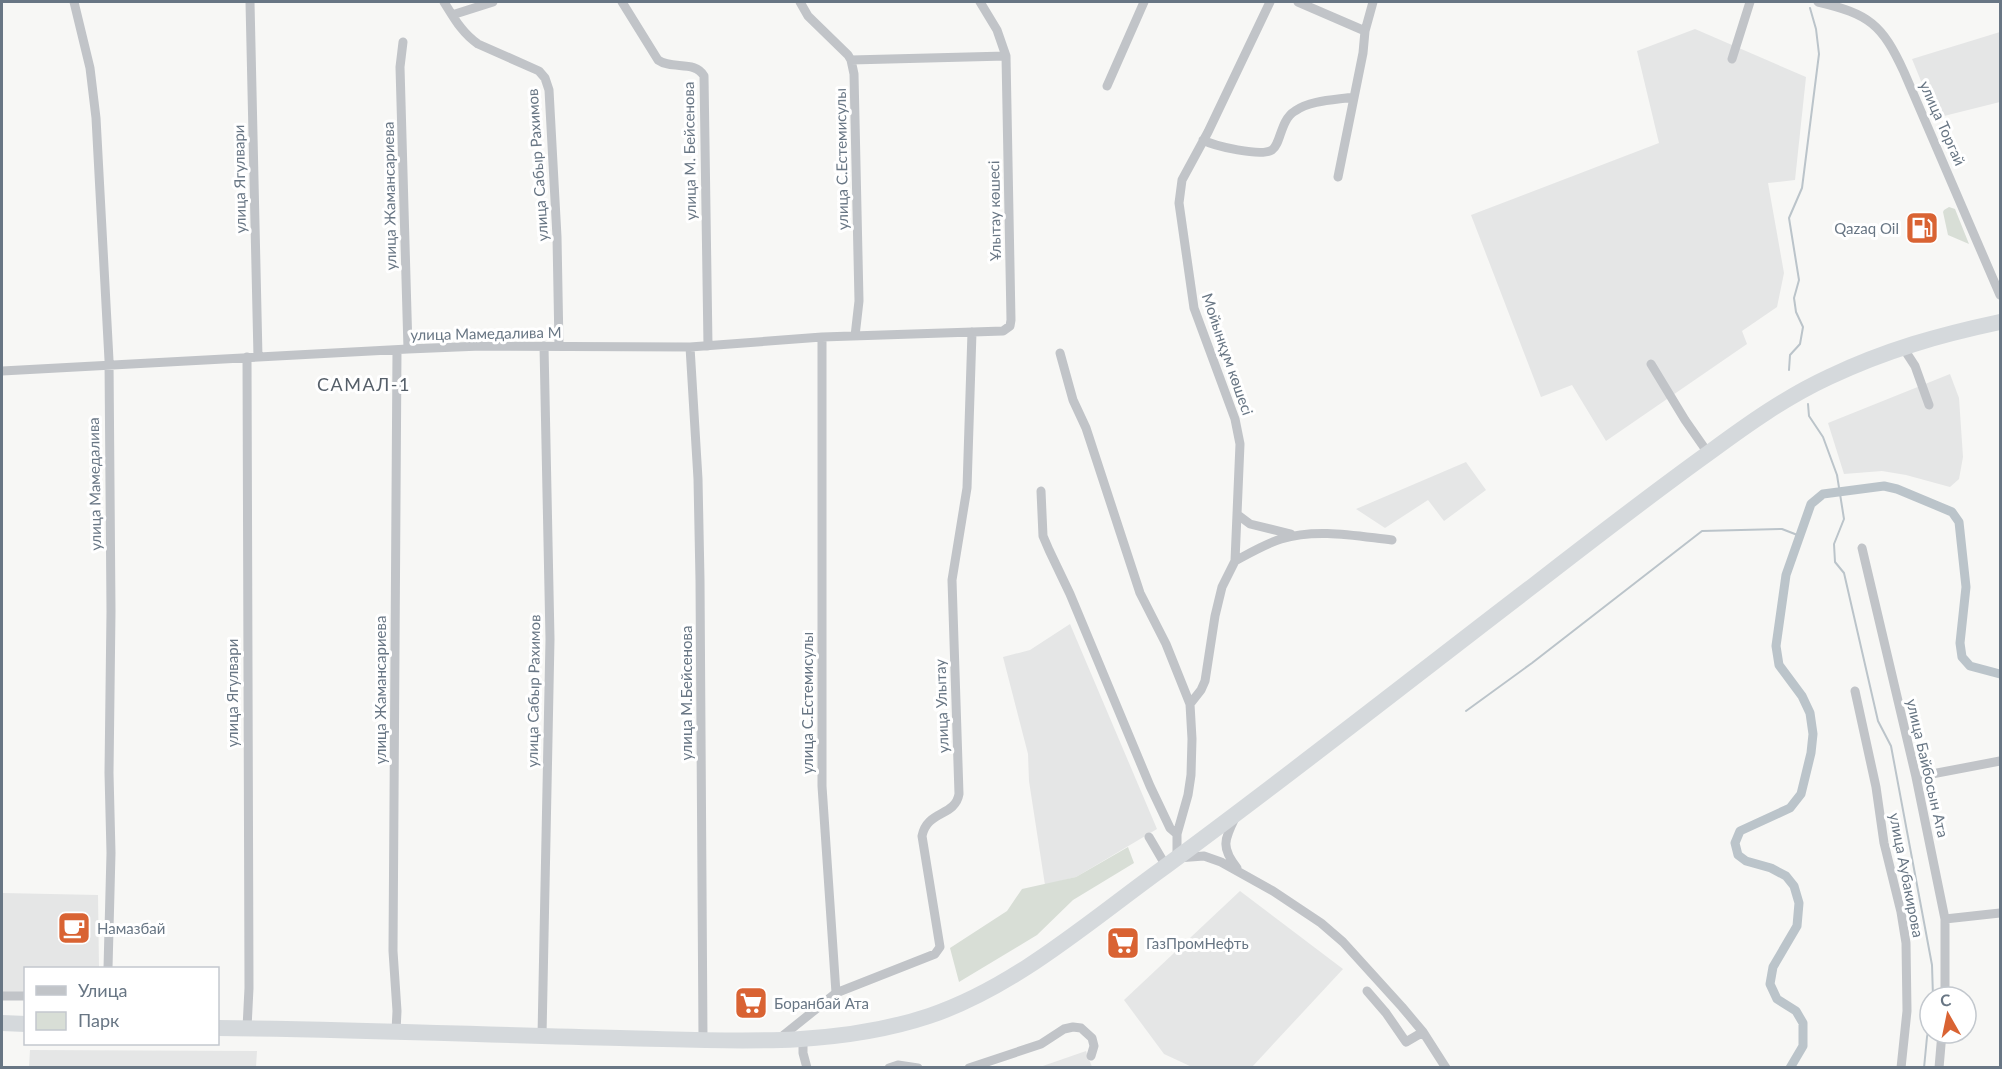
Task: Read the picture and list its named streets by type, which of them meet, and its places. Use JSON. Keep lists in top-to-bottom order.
{
  "streets": {
    "street": [
      "улица Торгай",
      "улица М. Бейсенова",
      "улица С.Естемисулы",
      "улица Сабыр Рахимов",
      "улица Ягулвари",
      "улица Жамансариева",
      "Ұлытау көшесі",
      "улица Мамедалива М",
      "Мойынқұм көшесі",
      "улица Мамедалива",
      "улица М.Бейсенова",
      "улица Улытау",
      "улица Байбосын Ата",
      "улица Аубакирова"
    ]
  },
  "crossings": [
    ["улица М. Бейсенова", "улица Мамедалива М"],
    ["улица С.Естемисулы", "улица Мамедалива М"],
    ["улица С.Естемисулы", "улица Улытау"],
    ["улица Сабыр Рахимов", "улица Мамедалива М"],
    ["улица Ягулвари", "улица Мамедалива М"],
    ["улица Жамансариева", "улица Мамедалива М"],
    ["Ұлытау көшесі", "улица Мамедалива М"],
    ["Ұлытау көшесі", "улица Улытау"],
    ["улица Мамедалива М", "улица Мамедалива"],
    ["улица Мамедалива М", "улица М.Бейсенова"],
    ["улица Мамедалива М", "улица Улытау"]
  ],
  "districts": ["САМАЛ-1"],
  "places": {
    "fuel station": ["Qazaq Oil"],
    "cafe": ["Намазбай"],
    "supermarket": ["ГазПромНефть", "Боранбай Ата"]
  },
  "legend": ["Улица", "Парк"],
  "north": "top"
}
